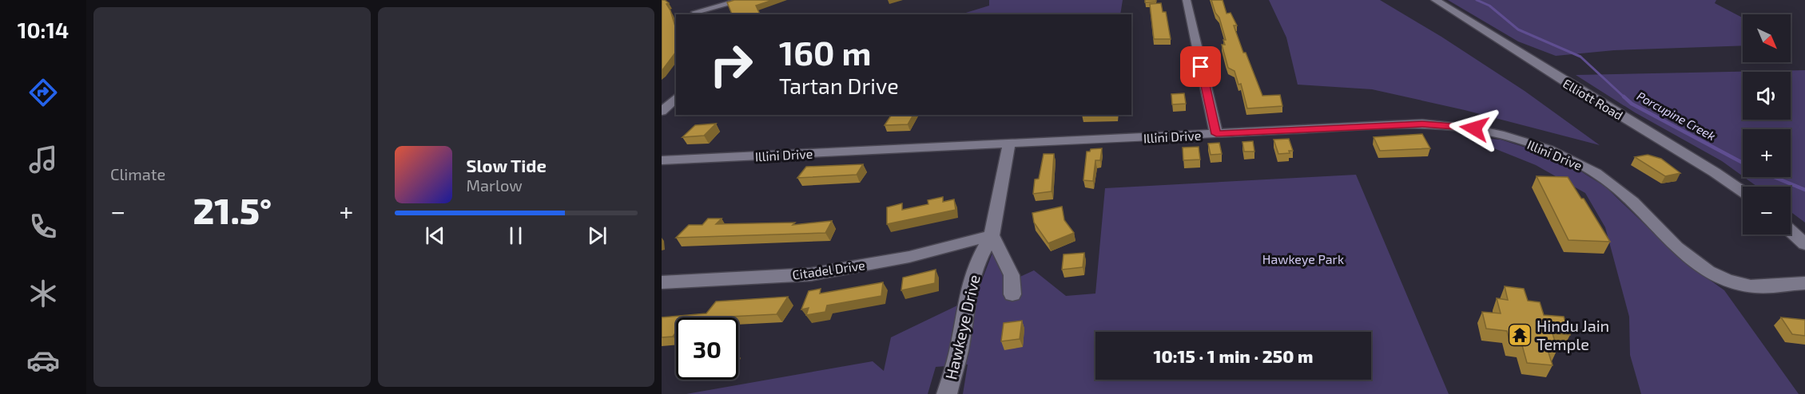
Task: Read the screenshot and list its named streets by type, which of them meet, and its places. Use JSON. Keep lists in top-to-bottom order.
{
  "streets": {
    "street": [
      "Elliott Road",
      "Illini Drive",
      "Citadel Drive",
      "Hawkeye Drive"
    ]
  },
  "crossings": [
    ["Illini Drive", "Hawkeye Drive"],
    ["Citadel Drive", "Hawkeye Drive"]
  ],
  "water": ["Porcupine Creek"],
  "parks": ["Hawkeye Park"],
  "places": {
    "temple": ["Hindu Jain Temple"]
  },
  "north": "bottom right",
  "page": {
    "tabs": "10:14",
    "tile": "Climate",
    "map_buttons": ["+", "−"],
    "turn": ["160 m", "Tartan Drive"],
    "song": ["Slow Tide", "Marlow"],
    "heat": ["−", "21.5°", "+"],
    "limit": "30",
    "trip": "10:15 · 1 min · 250 m"
  }
}
